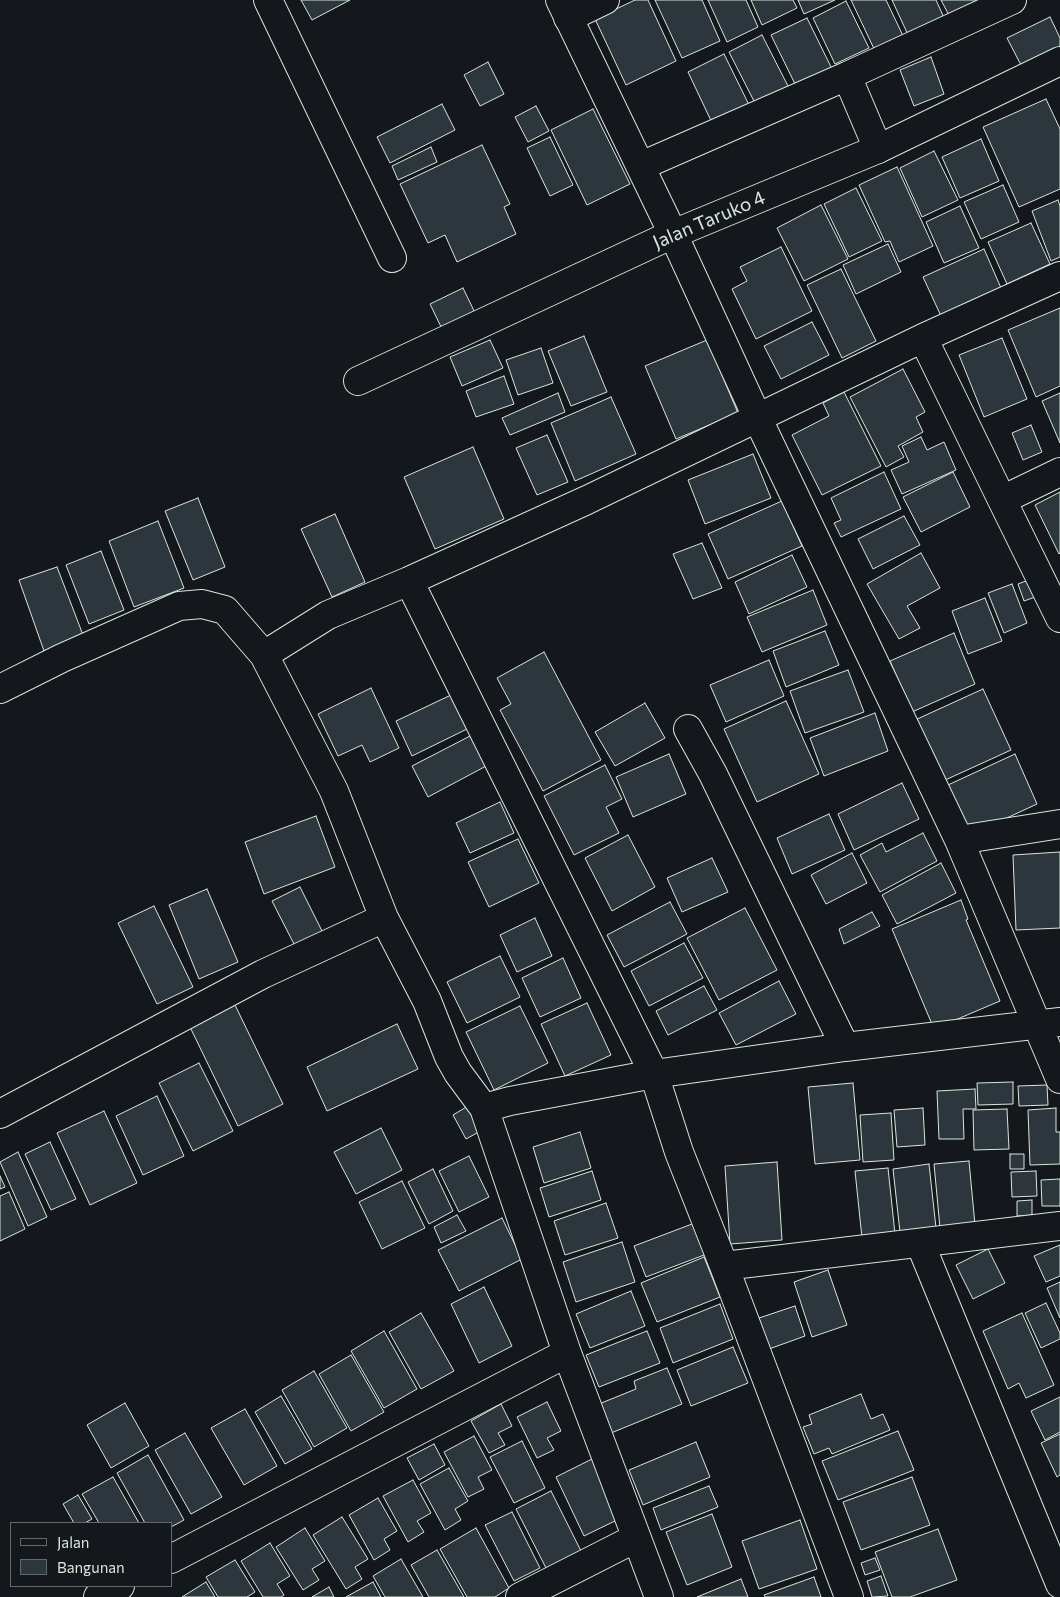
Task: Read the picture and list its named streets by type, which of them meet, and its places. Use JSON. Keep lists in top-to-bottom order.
{
  "streets": {
    "street": ["Jalan Taruko 4"]
  },
  "legend": ["Jalan", "Bangunan"]
}
